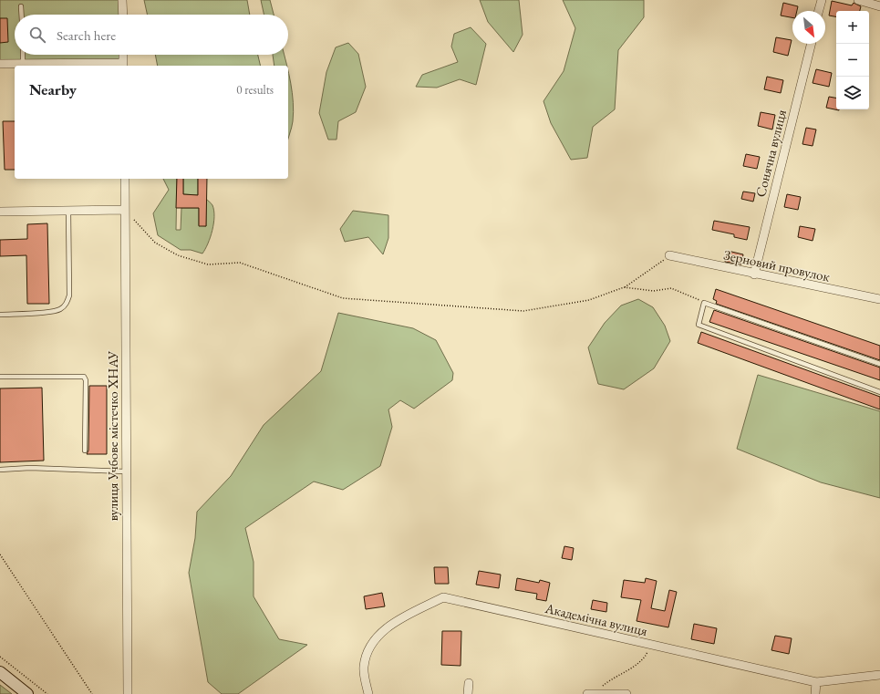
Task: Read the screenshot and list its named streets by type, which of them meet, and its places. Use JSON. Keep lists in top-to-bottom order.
{
  "streets": {
    "street": [
      "Сонячна вулиця",
      "Зерновий провулок",
      "вулиця Учбове містечко ХНАУ",
      "Академічна вулиця"
    ]
  },
  "crossings": [
    ["Сонячна вулиця", "Зерновий провулок"]
  ],
  "north": "bottom right",
  "page": {
    "map_buttons": ["+", "−"],
    "search": "Search here",
    "heading": ["Nearby", "0 results"]
  }
}
